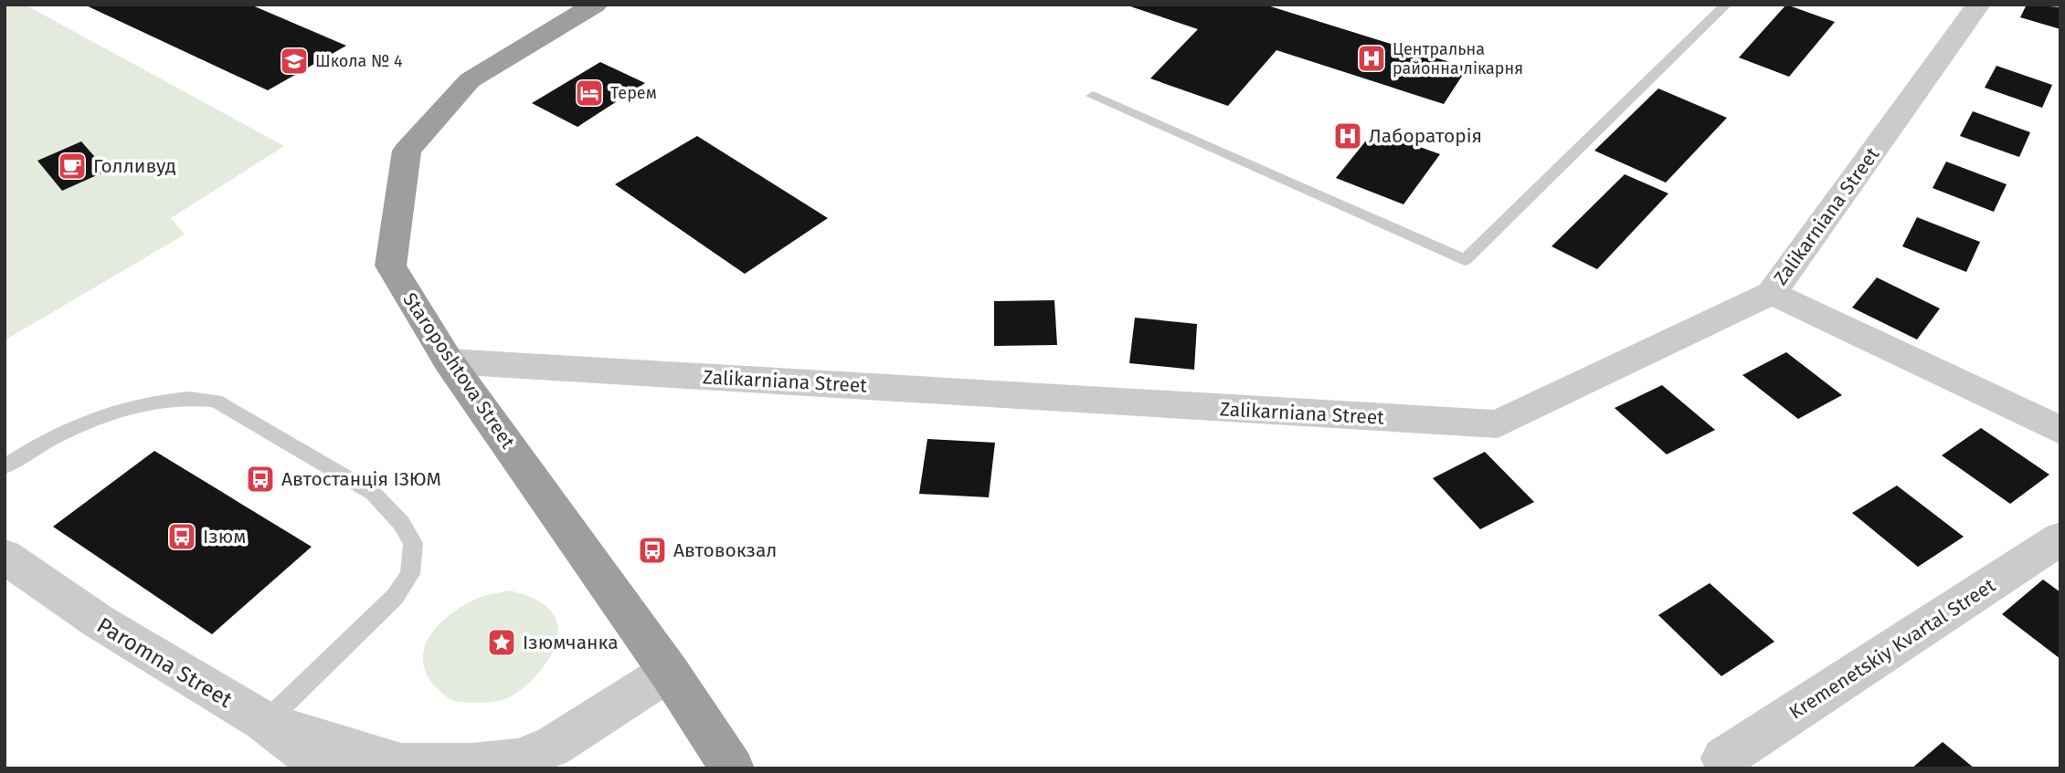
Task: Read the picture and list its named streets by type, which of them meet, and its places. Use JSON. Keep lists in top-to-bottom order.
{
  "streets": {
    "highway": ["Staroposhtova Street"],
    "street": ["Zalikarniana Street", "Kremenetskiy Kvartal Street", "Paromna Street"]
  },
  "crossings": [
    ["Zalikarniana Street", "Staroposhtova Street"]
  ],
  "places": {
    "hospital": ["Центральна районна лікарня", "Лабораторія"],
    "school or university": ["Школа № 4"],
    "hotel": ["Терем"],
    "cafe": ["Голливуд"],
    "bus stop": ["Автостанція ІЗЮМ", "Ізюм", "Автовокзал"],
    "place": ["Ізюмчанка"]
  }
}
